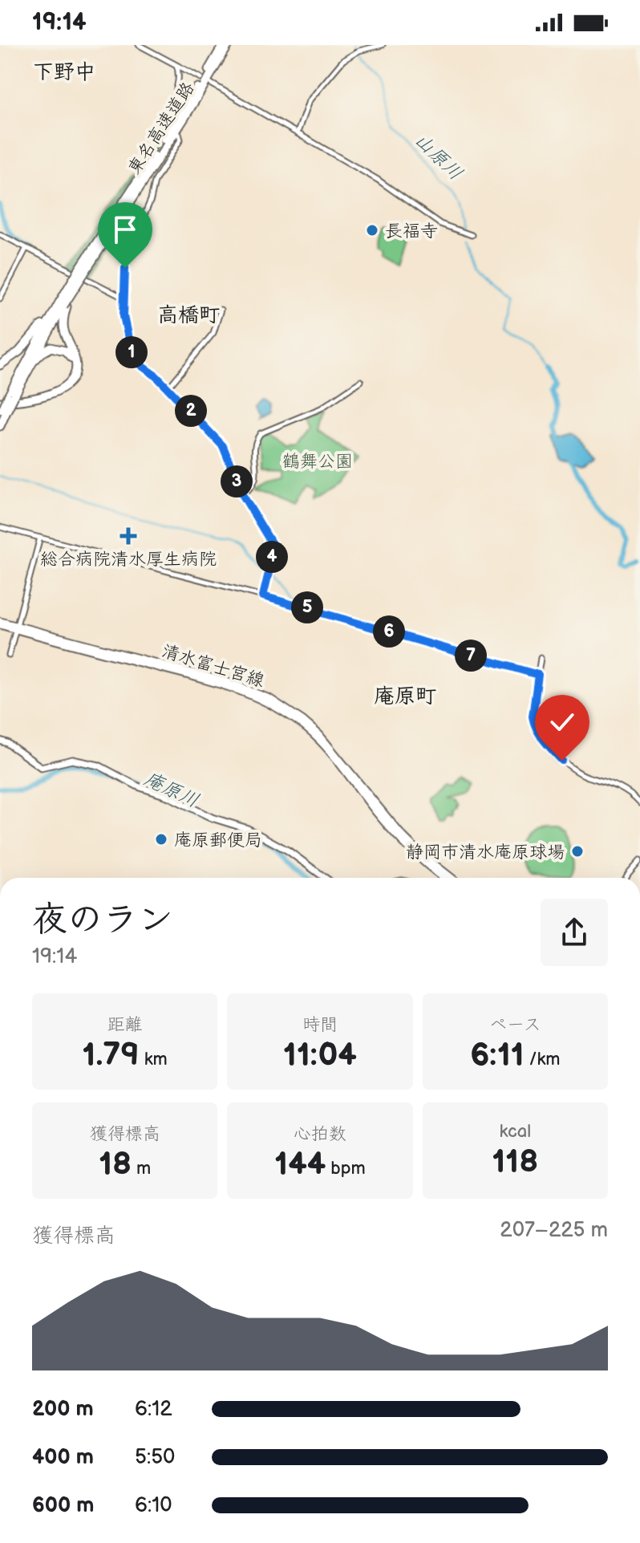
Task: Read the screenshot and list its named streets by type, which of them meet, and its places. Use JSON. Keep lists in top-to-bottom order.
{
  "streets": {
    "highway": ["東名高速道路"],
    "main road": ["清水富士宮線"]
  },
  "districts": ["下野中", "高橋町", "庵原町"],
  "water": ["山原川", "庵原川"],
  "parks": ["鶴舞公園"],
  "places": {
    "other": ["長福寺", "庵原郵便局", "静岡市清水庵原球場"],
    "health": ["総合病院清水厚生病院"]
  },
  "page": {
    "status": "19:14",
    "pins": [
      "1",
      "2",
      "3",
      "4",
      "5",
      "6",
      "7"
    ],
    "heading": ["夜のラン", "19:14"],
    "stats": [
      ["距離", "1.79 km"],
      ["時間", "11:04"],
      ["ペース", "6:11 /km"],
      ["獲得標高", "18 m"],
      ["心拍数", "144 bpm"],
      ["kcal", "118"]
    ],
    "chart": ["獲得標高", "207–225 m"],
    "list": [
      {
        "name": "200 m",
        "note": "6:12"
      },
      {
        "name": "400 m",
        "note": "5:50"
      },
      {
        "name": "600 m",
        "note": "6:10"
      }
    ]
  }
}
